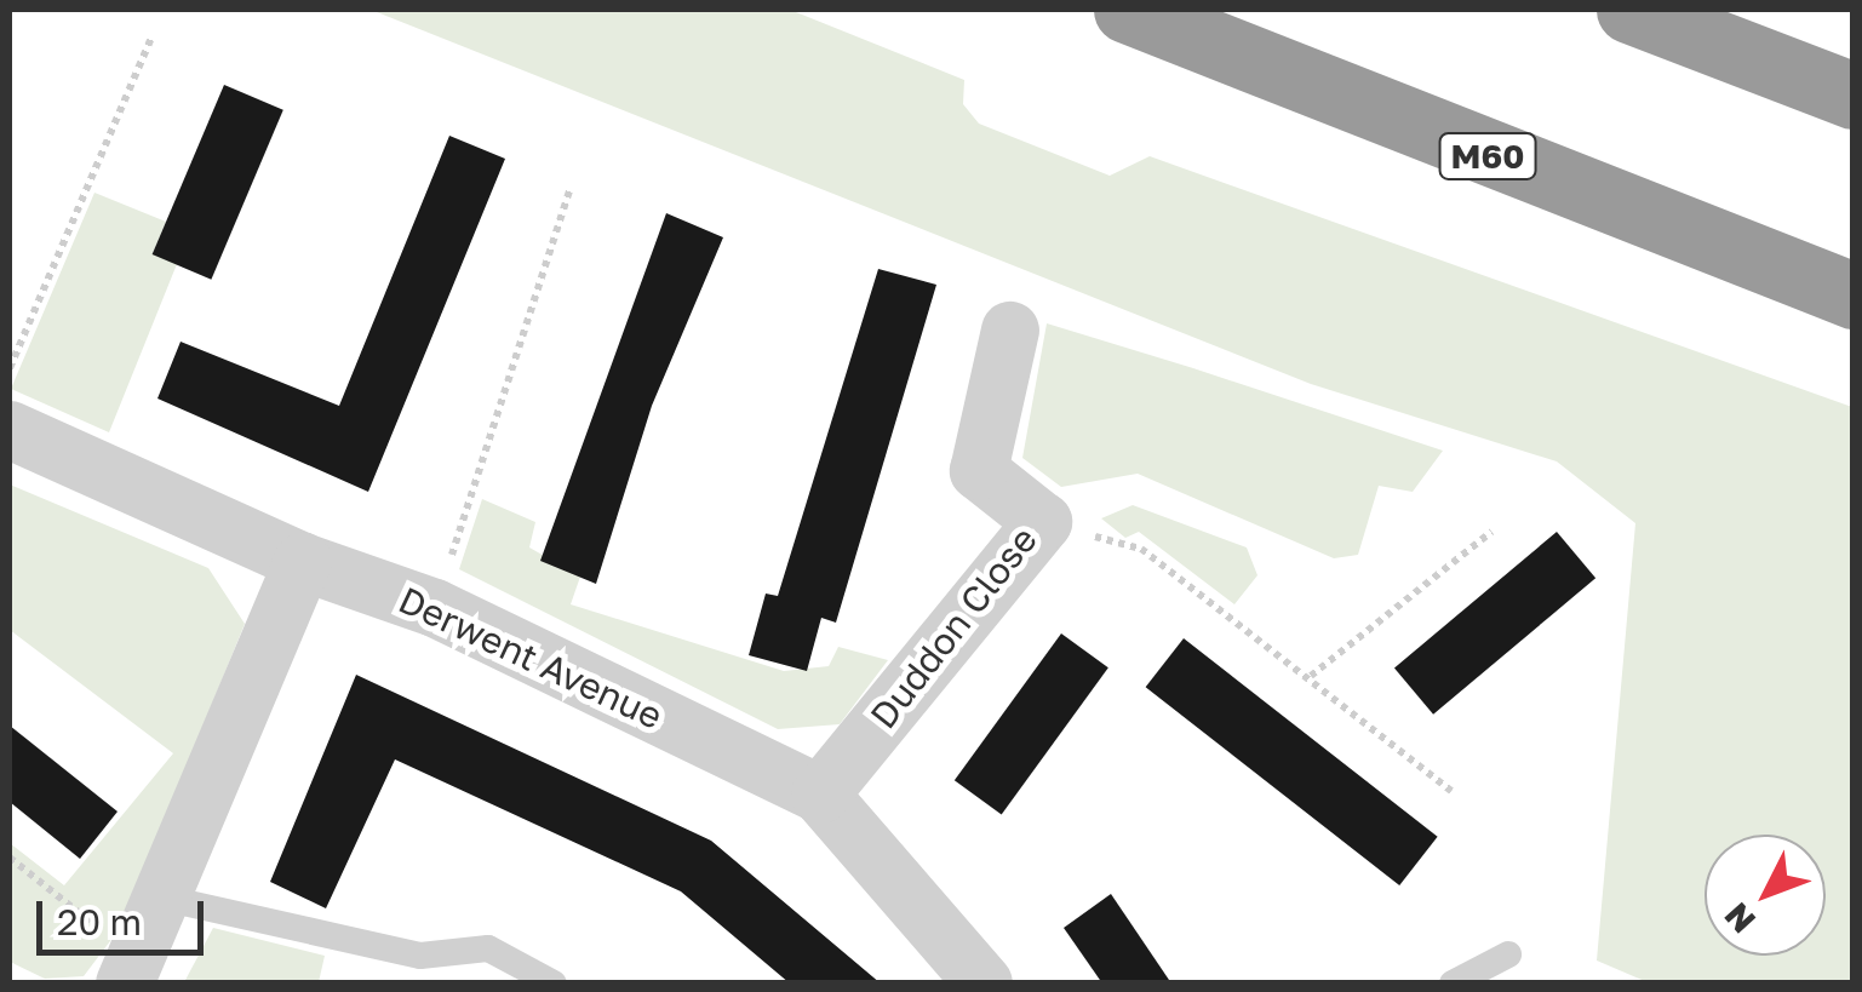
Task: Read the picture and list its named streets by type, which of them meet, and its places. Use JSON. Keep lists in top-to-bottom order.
{
  "streets": {
    "highway": ["M60"],
    "street": ["Duddon Close", "Derwent Avenue"]
  },
  "crossings": [
    ["Duddon Close", "Derwent Avenue"]
  ],
  "scale_bar": "20 m",
  "north": "bottom left"
}
